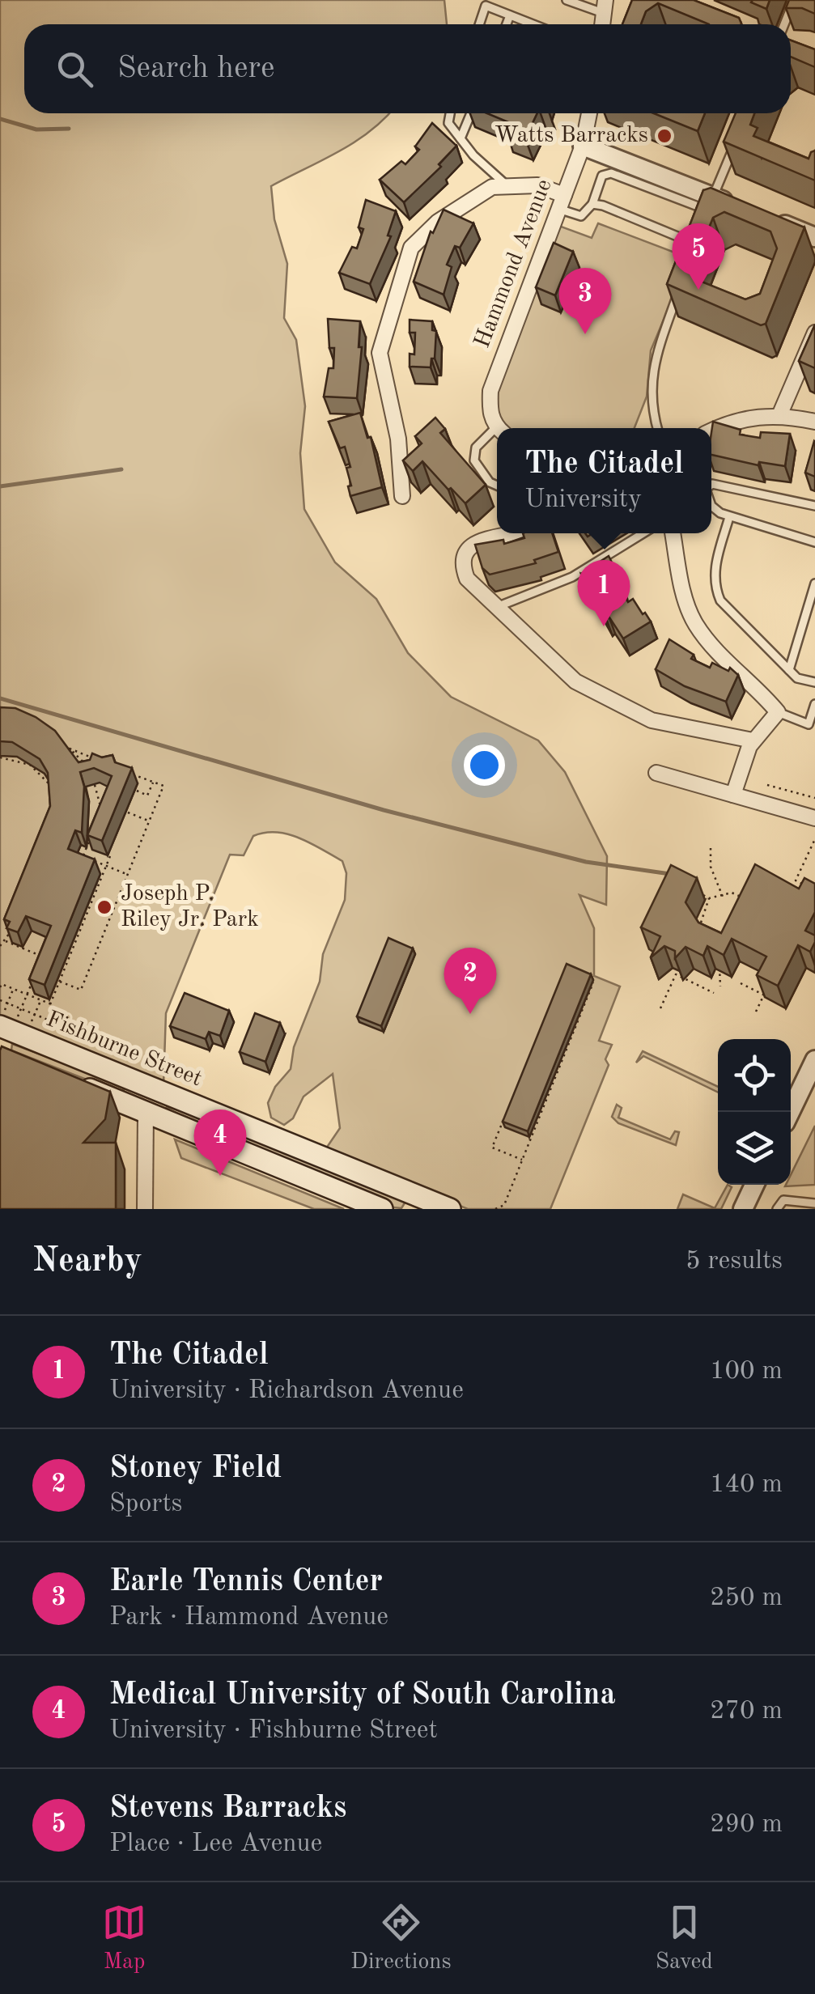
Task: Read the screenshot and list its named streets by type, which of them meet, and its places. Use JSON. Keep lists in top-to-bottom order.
{
  "streets": {
    "main road": ["Fishburne Street"],
    "street": ["Hammond Avenue"]
  },
  "places": ["Watts Barracks", "Joseph P. Riley Jr. Park"],
  "page": {
    "search": "Search here",
    "pins": [
      "5",
      "3",
      "1",
      "2",
      "4"
    ],
    "popup": ["The Citadel", "University"],
    "heading": ["Nearby", "5 results"],
    "list": [
      {
        "mark": "1",
        "name": "The Citadel",
        "note": "University · Richardson Avenue",
        "value": "100 m"
      },
      {
        "mark": "2",
        "name": "Stoney Field",
        "note": "Sports",
        "value": "140 m"
      },
      {
        "mark": "3",
        "name": "Earle Tennis Center",
        "note": "Park · Hammond Avenue",
        "value": "250 m"
      },
      {
        "mark": "4",
        "name": "Medical University of South Carolina",
        "note": "University · Fishburne Street",
        "value": "270 m"
      },
      {
        "mark": "5",
        "name": "Stevens Barracks",
        "note": "Place · Lee Avenue",
        "value": "290 m"
      }
    ],
    "nav": ["Map", "Directions", "Saved"]
  }
}
